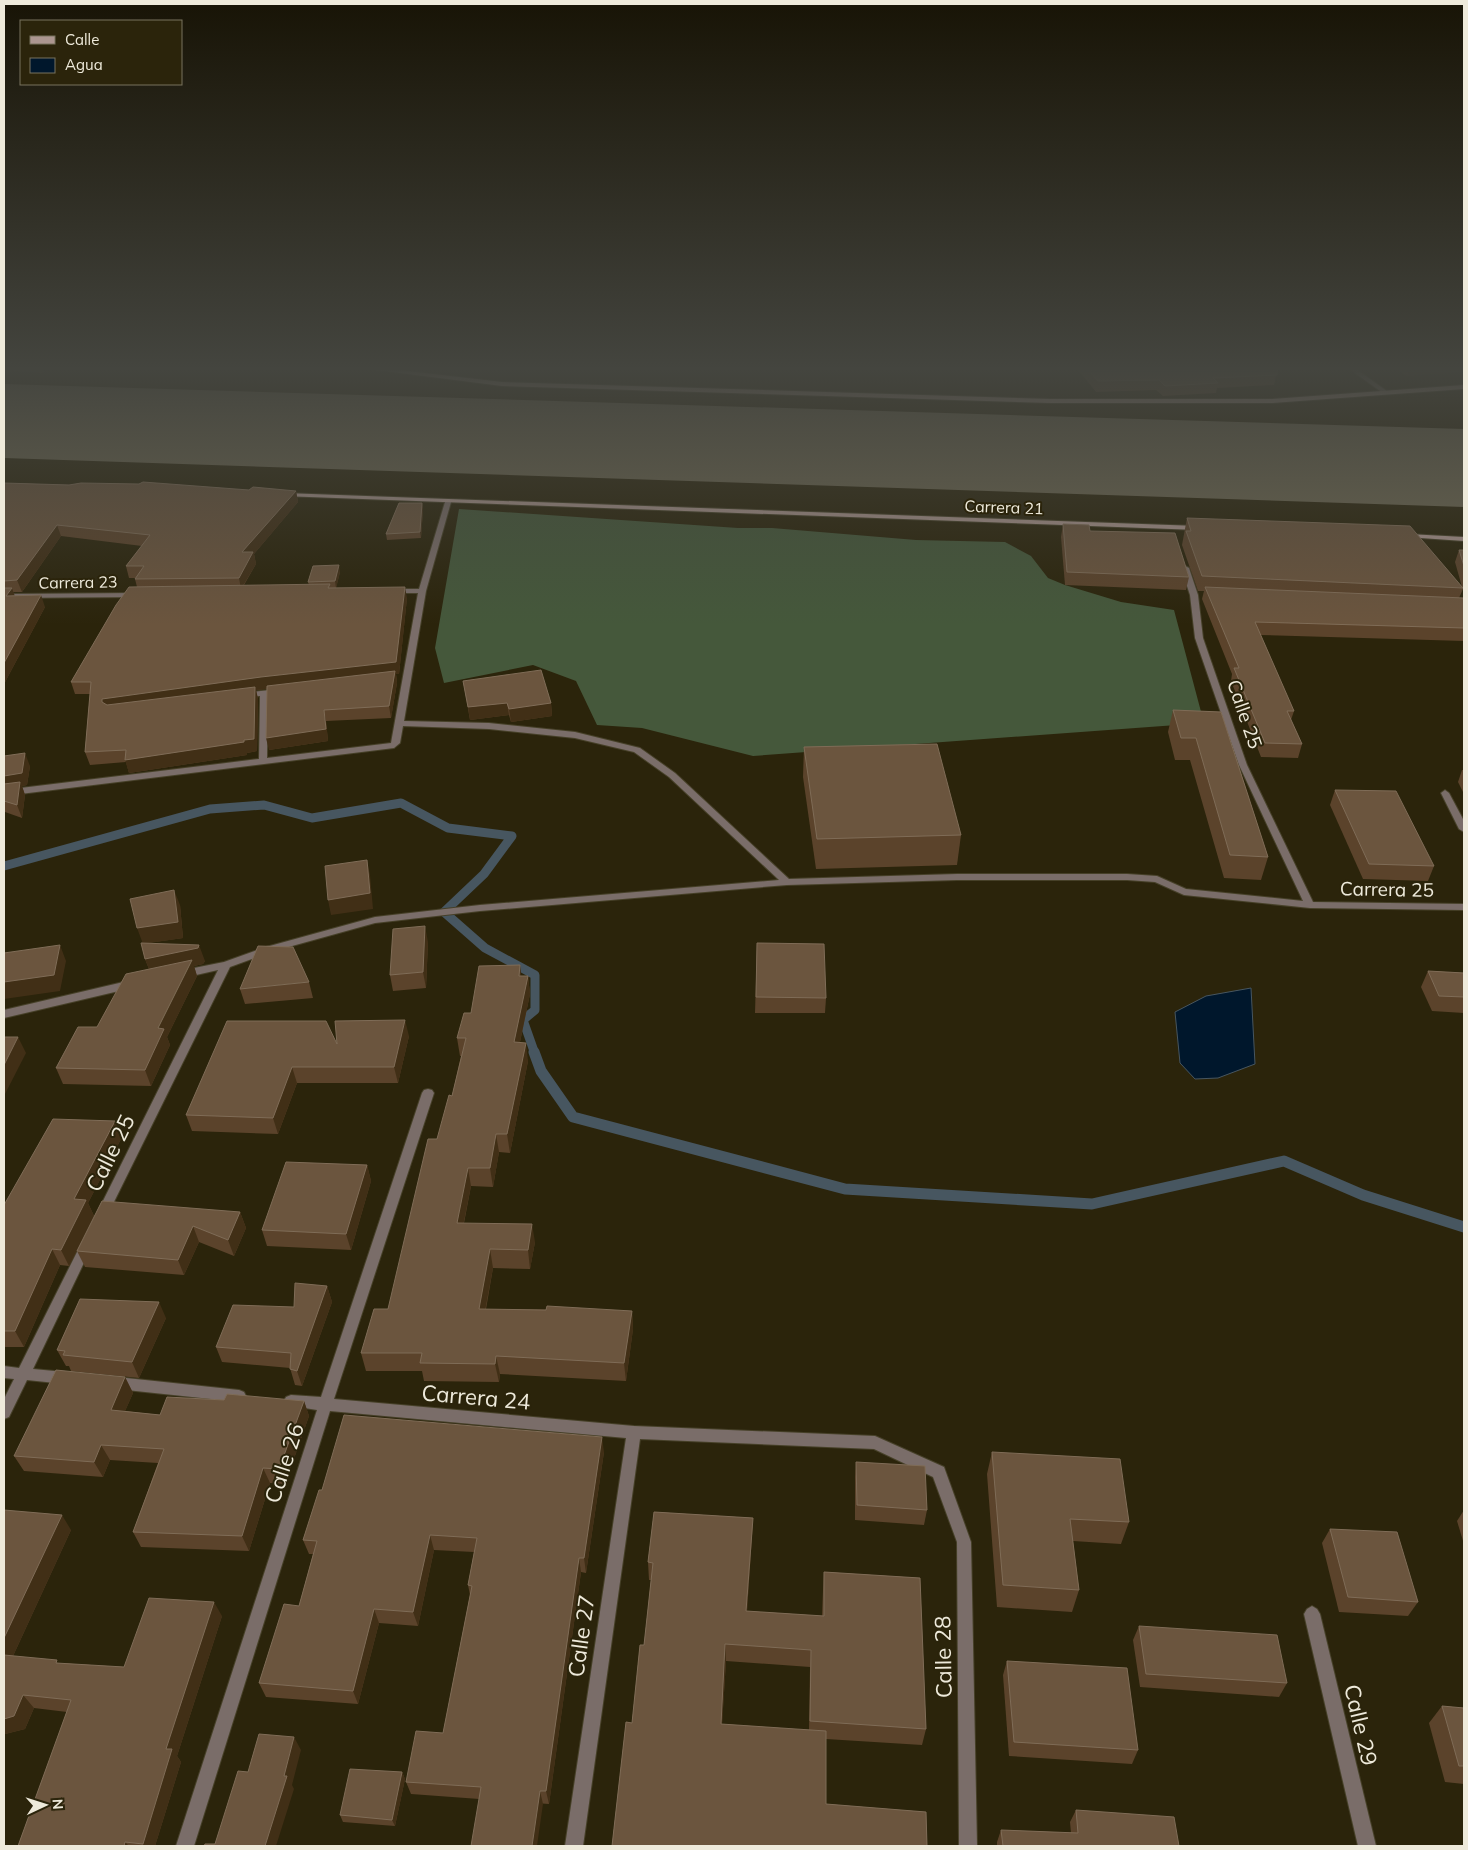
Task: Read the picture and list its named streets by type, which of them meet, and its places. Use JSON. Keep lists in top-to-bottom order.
{
  "streets": {
    "main road": ["Carrera 21"],
    "street": [
      "Carrera 23",
      "Calle 25",
      "Carrera 25",
      "Carrera 24",
      "Calle 26",
      "Calle 27",
      "Calle 28",
      "Calle 29"
    ]
  },
  "crossings": [
    ["Calle 25", "Carrera 25"],
    ["Carrera 24", "Calle 26"],
    ["Carrera 24", "Calle 27"],
    ["Carrera 24", "Calle 28"]
  ],
  "legend": ["Calle", "Agua"],
  "north": "right"
}
